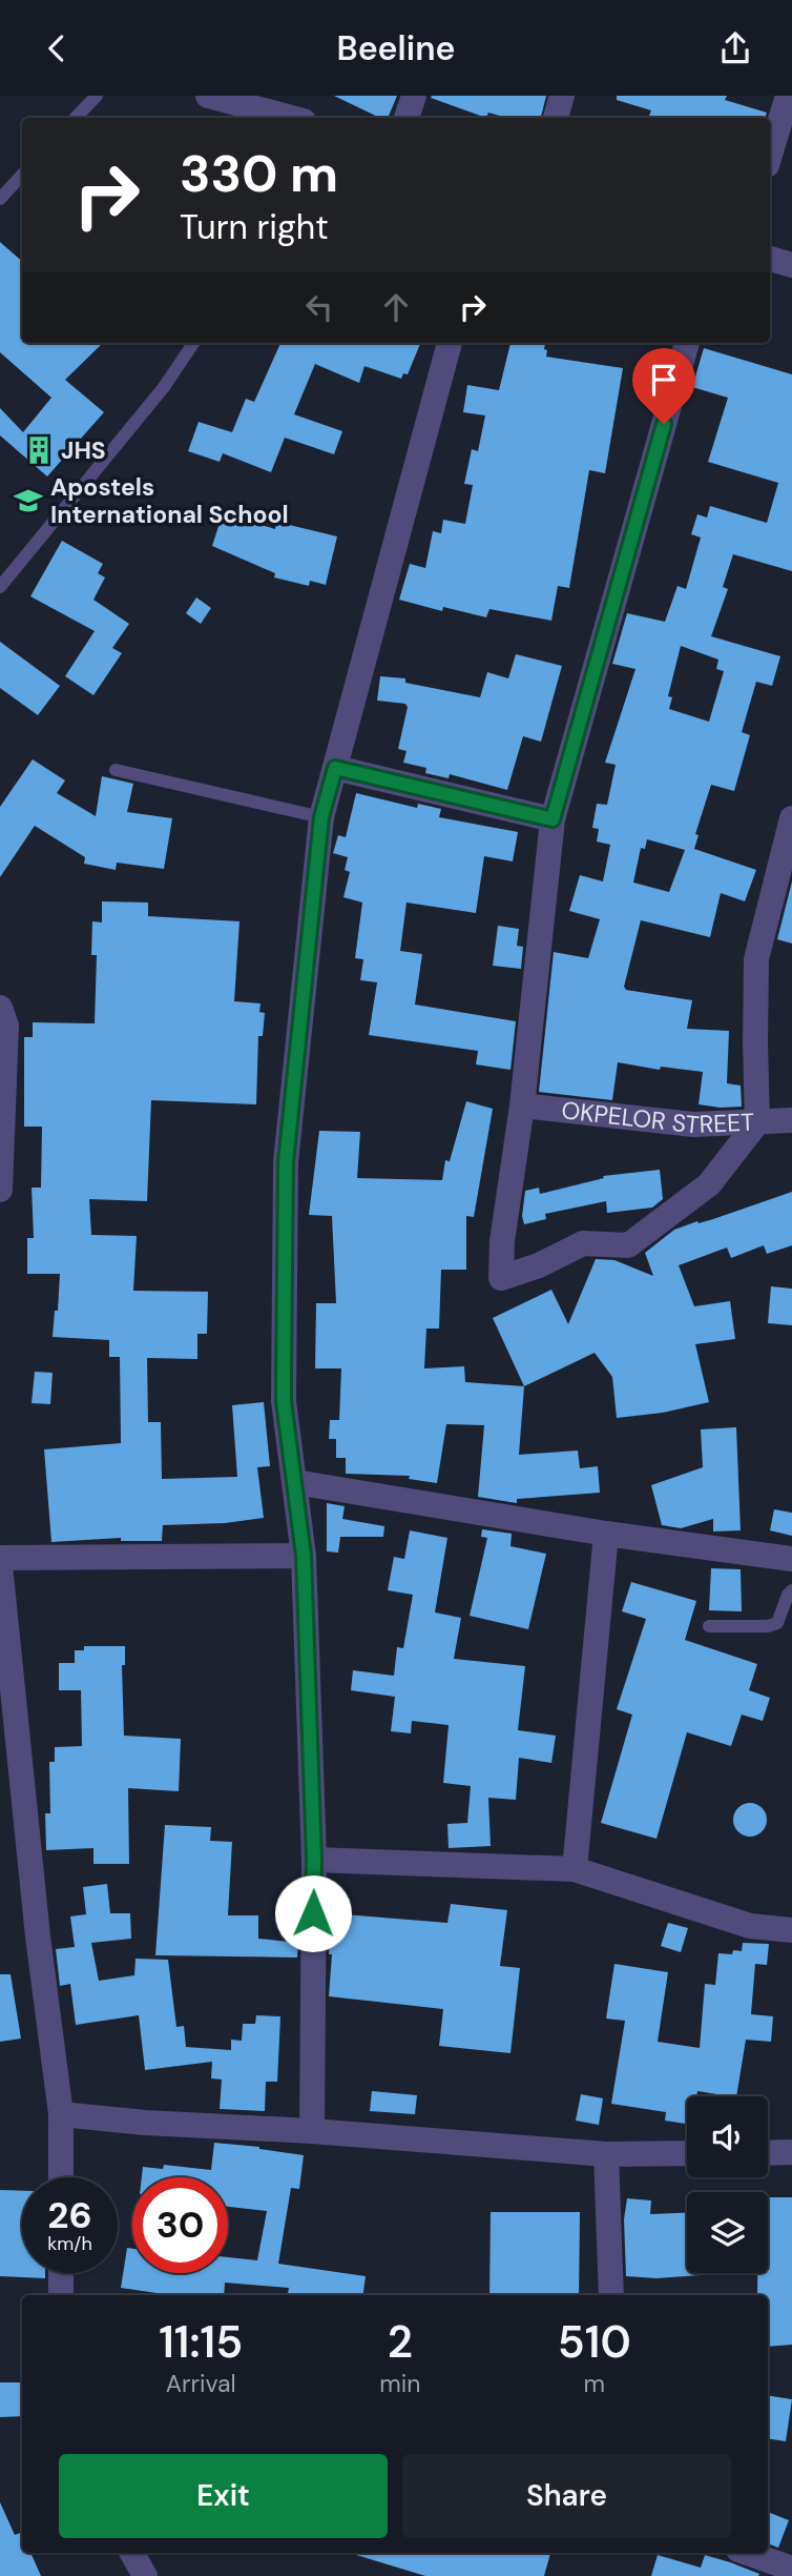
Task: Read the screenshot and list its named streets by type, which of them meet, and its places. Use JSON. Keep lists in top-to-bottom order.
{
  "streets": {
    "street": ["OKPELOR STREET"]
  },
  "places": {
    "building": ["JHS"],
    "school or university": ["Apostels International School"]
  },
  "page": {
    "header": "Beeline",
    "turn": ["330 m", "Turn right"],
    "speed": "26 km/h",
    "limit": "30",
    "eta": [
      "11:15",
      "Arrival",
      "2",
      "min",
      "510",
      "m"
    ],
    "buttons": ["Exit", "Share"]
  }
}
